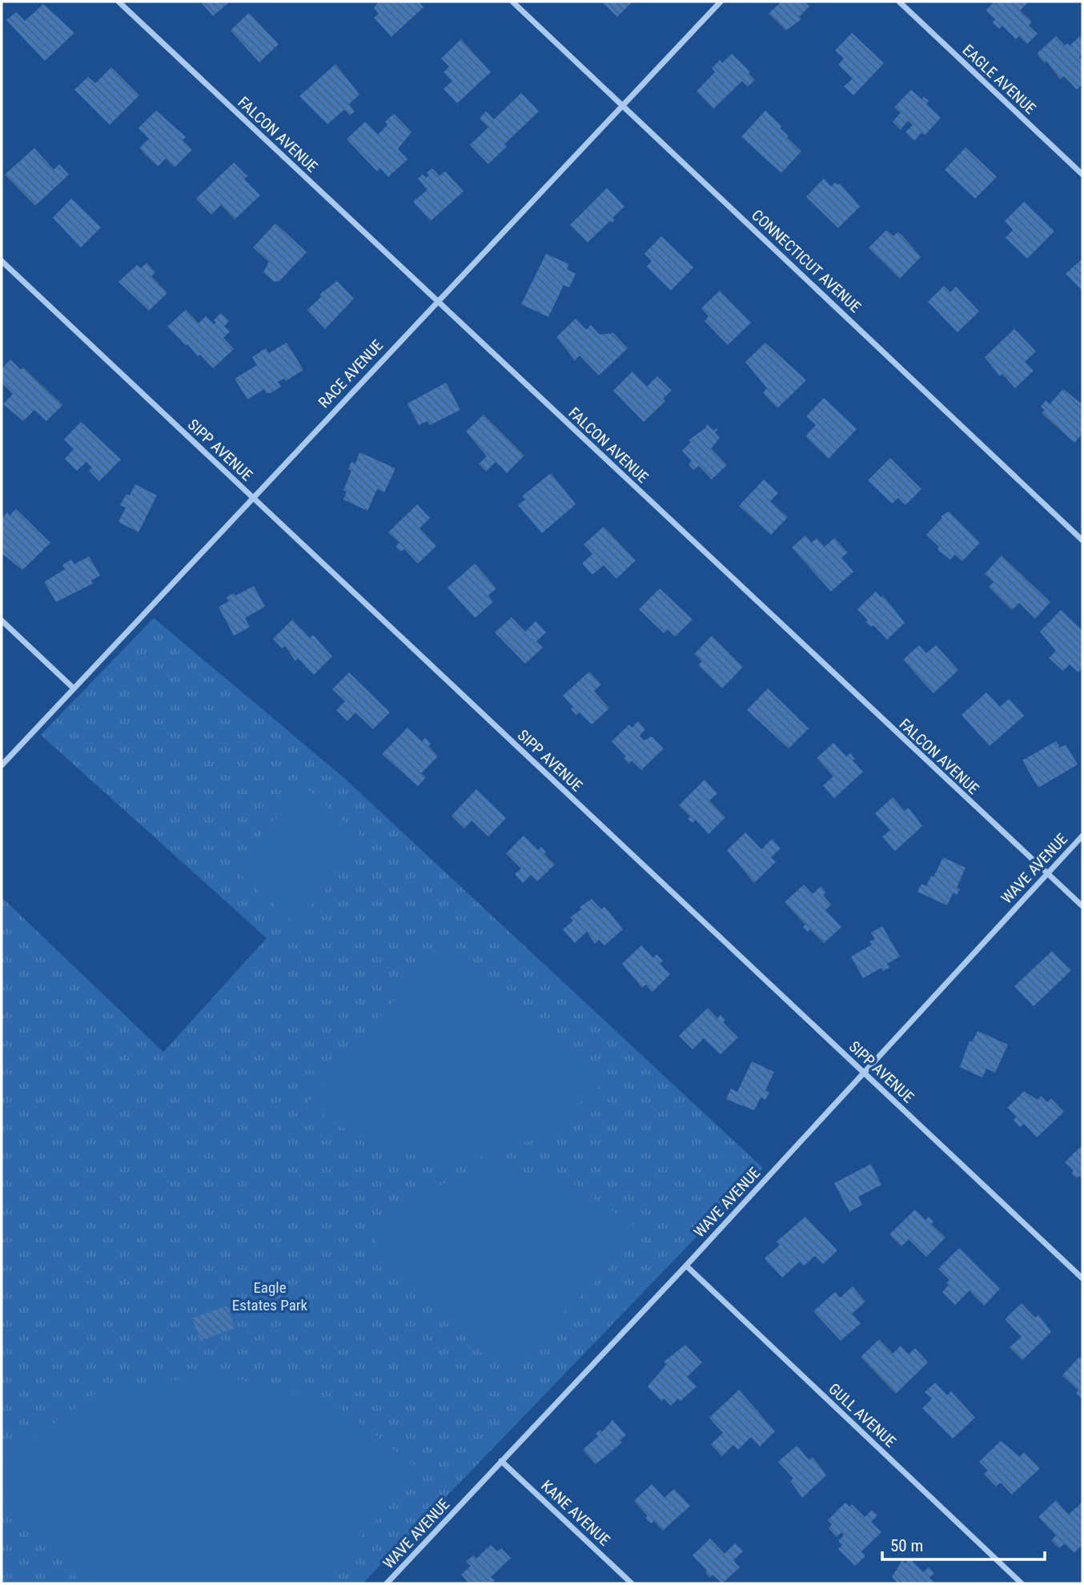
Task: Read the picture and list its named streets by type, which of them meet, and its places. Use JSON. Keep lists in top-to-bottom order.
{
  "streets": {
    "street": [
      "EAGLE AVENUE",
      "FALCON AVENUE",
      "CONNECTICUT AVENUE",
      "RACE AVENUE",
      "SIPP AVENUE",
      "WAVE AVENUE",
      "GULL AVENUE",
      "KANE AVENUE"
    ]
  },
  "crossings": [
    ["FALCON AVENUE", "RACE AVENUE"],
    ["FALCON AVENUE", "WAVE AVENUE"],
    ["CONNECTICUT AVENUE", "RACE AVENUE"],
    ["RACE AVENUE", "SIPP AVENUE"],
    ["SIPP AVENUE", "WAVE AVENUE"],
    ["WAVE AVENUE", "GULL AVENUE"],
    ["WAVE AVENUE", "KANE AVENUE"]
  ],
  "parks": ["Eagle Estates Park"],
  "scale_bar": "50 m"
}
